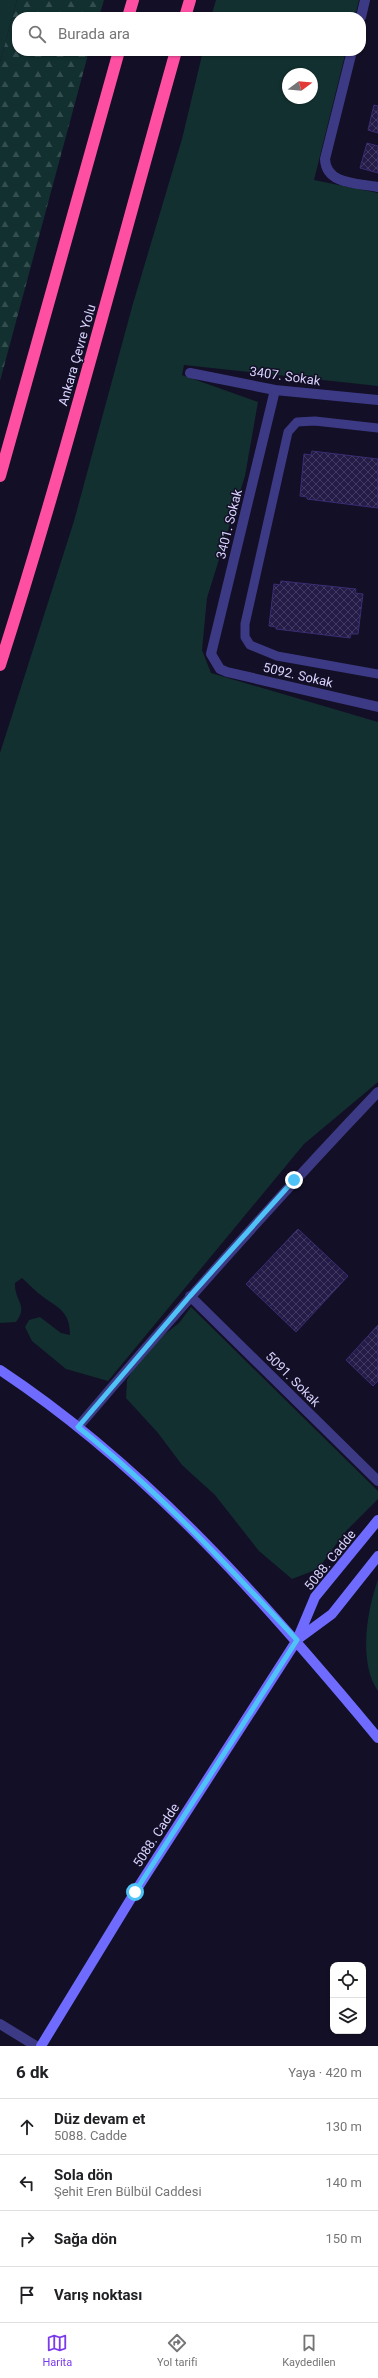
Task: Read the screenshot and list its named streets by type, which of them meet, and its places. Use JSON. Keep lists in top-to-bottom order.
{
  "streets": {
    "highway": ["Ankara Çevre Yolu"],
    "street": [
      "3407. Sokak",
      "3401. Sokak",
      "5092. Sokak",
      "5091. Sokak",
      "5088. Cadde"
    ]
  },
  "crossings": [
    ["3407. Sokak", "3401. Sokak"],
    ["3401. Sokak", "5092. Sokak"]
  ],
  "north": "right",
  "page": {
    "search": "Burada ara",
    "heading": ["6 dk", "Yaya · 420 m"],
    "list": [
      ["Düz devam et", "5088. Cadde", "130 m"],
      ["Sola dön", "Şehit Eren Bülbül Caddesi", "140 m"],
      ["Sağa dön", "150 m"],
      "Varış noktası"
    ],
    "nav": ["Harita", "Yol tarifi", "Kaydedilen"]
  }
}
